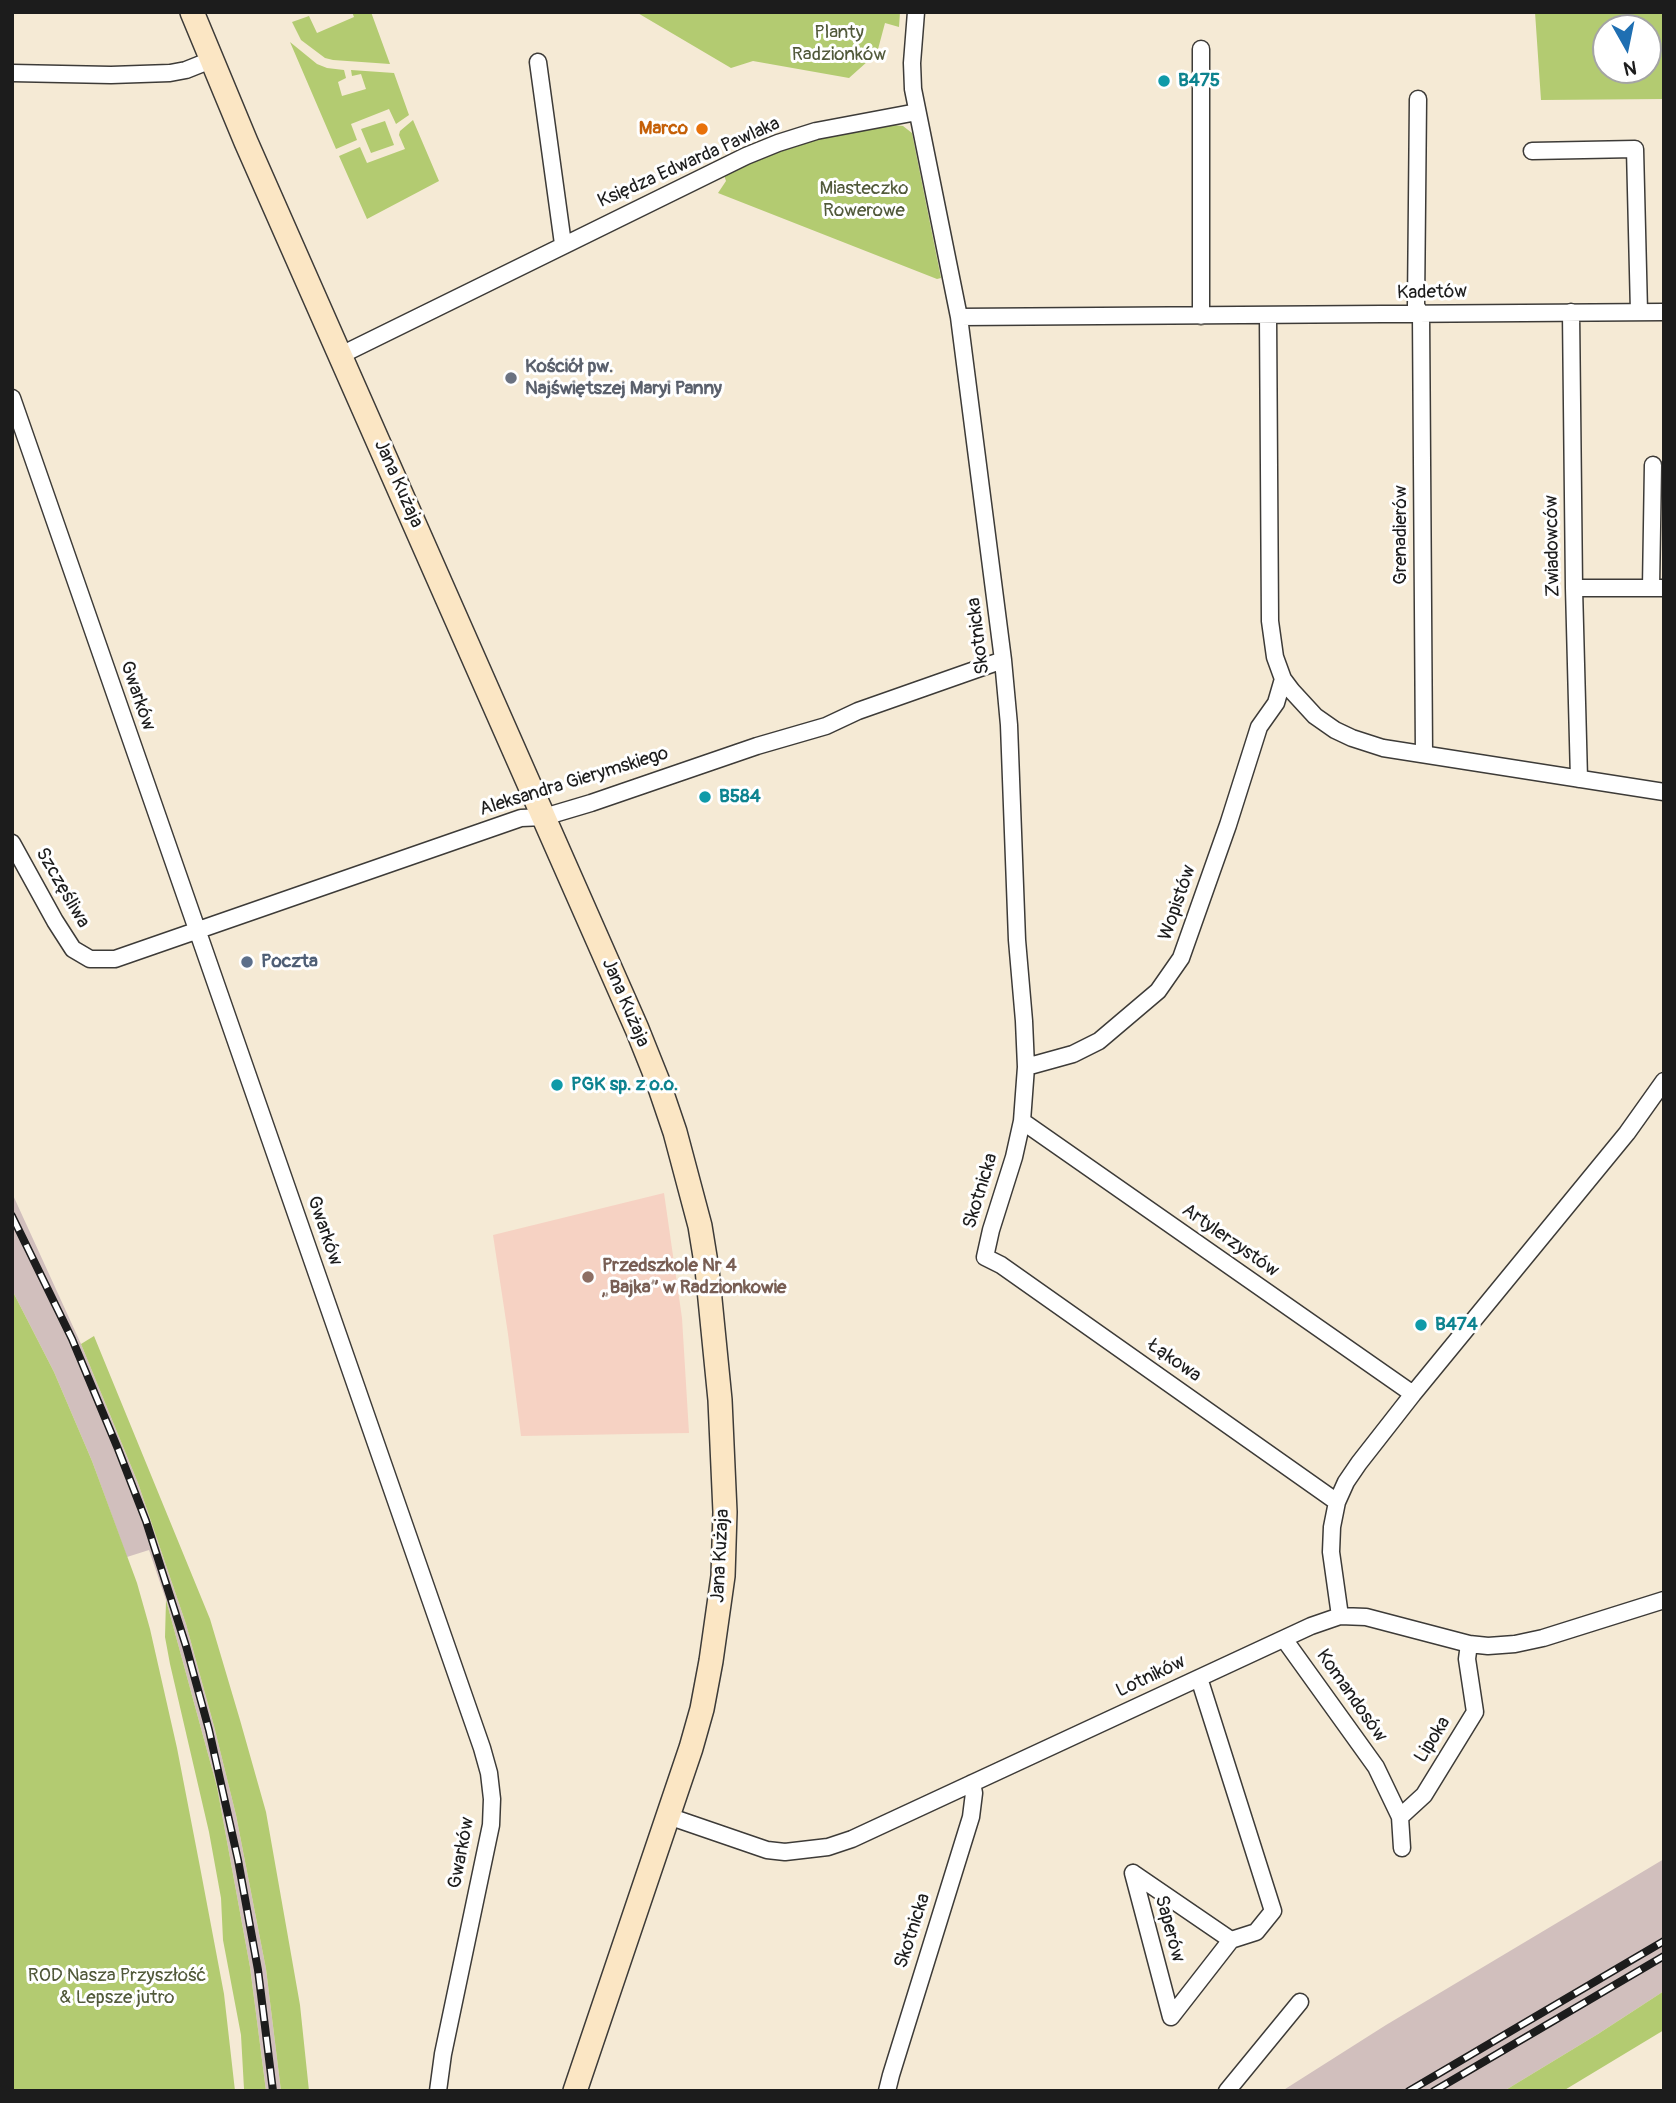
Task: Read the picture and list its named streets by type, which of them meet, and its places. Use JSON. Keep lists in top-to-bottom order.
{
  "streets": {
    "street": [
      "Księdza Edwarda Pawlaka",
      "Kadetów",
      "Jana Kużaja",
      "Grenadierów",
      "Zwiadowców",
      "Skotnicka",
      "Gwarków",
      "Aleksandra Gierymskiego",
      "Szczęśliwa",
      "Wopistów",
      "Artylerzystów",
      "Łąkowa",
      "Lotników",
      "Komandosów",
      "Lipoka",
      "Saperów"
    ]
  },
  "crossings": [
    ["Księdza Edwarda Pawlaka", "Jana Kużaja"],
    ["Księdza Edwarda Pawlaka", "Skotnicka"],
    ["Kadetów", "Grenadierów"],
    ["Kadetów", "Zwiadowców"],
    ["Kadetów", "Skotnicka"],
    ["Jana Kużaja", "Aleksandra Gierymskiego"],
    ["Jana Kużaja", "Lotników"],
    ["Skotnicka", "Aleksandra Gierymskiego"],
    ["Skotnicka", "Wopistów"],
    ["Skotnicka", "Artylerzystów"],
    ["Skotnicka", "Łąkowa"],
    ["Skotnicka", "Lotników"],
    ["Gwarków", "Aleksandra Gierymskiego"],
    ["Gwarków", "Szczęśliwa"],
    ["Aleksandra Gierymskiego", "Szczęśliwa"],
    ["Lotników", "Komandosów"],
    ["Lotników", "Lipoka"],
    ["Lotników", "Saperów"],
    ["Komandosów", "Lipoka"]
  ],
  "parks": ["Planty Radzionków", "Miasteczko Rowerowe", "ROD Nasza Przyszłość & Lepsze jutro"],
  "places": [
    "B475",
    "Marco",
    "Kościół pw. Najświętszej Maryi Panny",
    "B584",
    "Poczta",
    "PGK sp. z o.o.",
    "Przedszkole Nr 4 „Bajka” w Radzionkowie",
    "B474"
  ],
  "north": "bottom"
}
